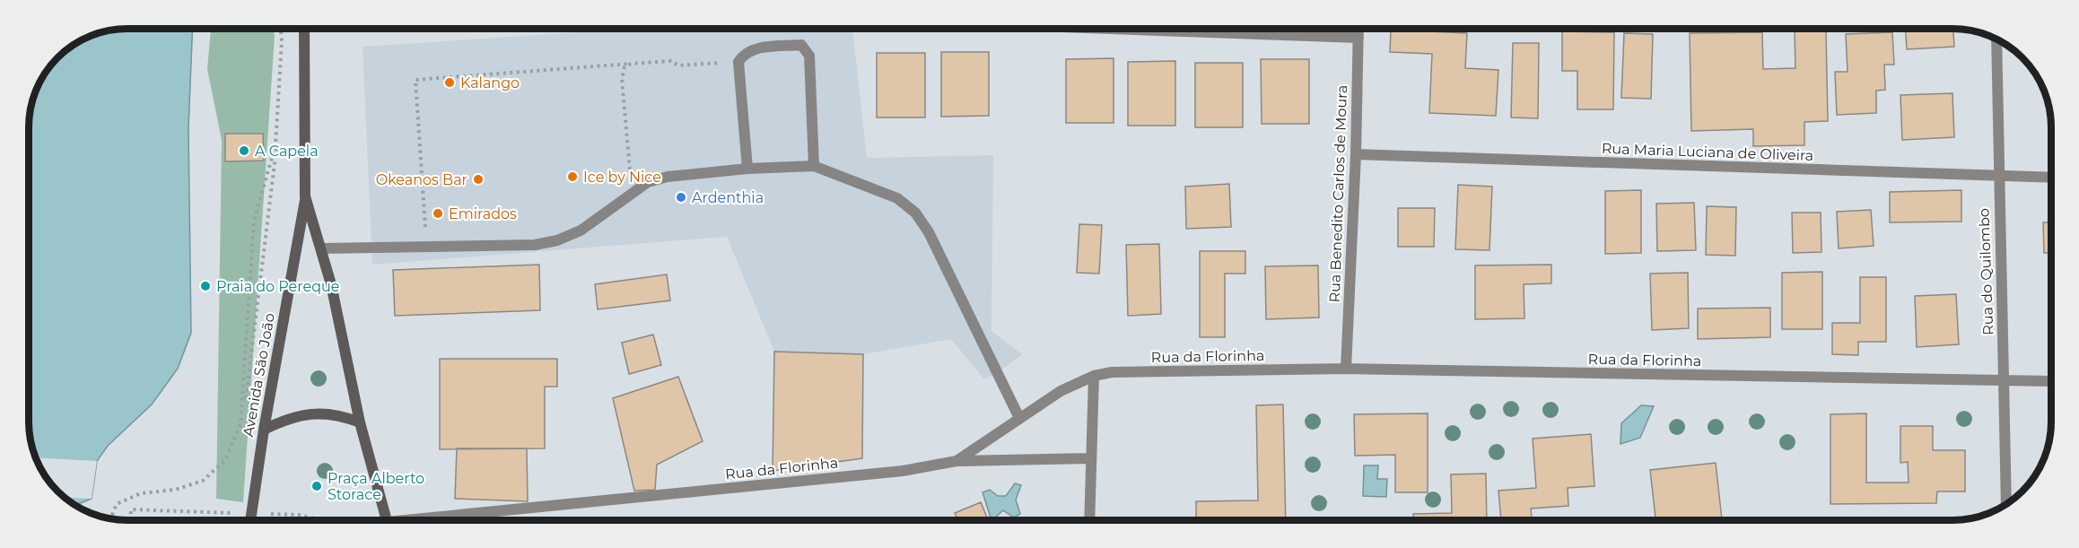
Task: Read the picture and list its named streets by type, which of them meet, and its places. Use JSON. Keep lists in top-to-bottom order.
{
  "streets": {
    "main road": ["Avenida São João"],
    "street": [
      "Rua Maria Luciana de Oliveira",
      "Rua Benedito Carlos de Moura",
      "Rua do Quilombo",
      "Rua da Florinha"
    ]
  },
  "crossings": [
    ["Rua Maria Luciana de Oliveira", "Rua Benedito Carlos de Moura"],
    ["Rua Maria Luciana de Oliveira", "Rua do Quilombo"],
    ["Rua Benedito Carlos de Moura", "Rua da Florinha"],
    ["Rua do Quilombo", "Rua da Florinha"]
  ],
  "places": [
    "Kalango",
    "A Capela",
    "Ice by Nice",
    "Okeanos Bar",
    "Ardenthia",
    "Emirados",
    "Praia do Pereque",
    "Praça Alberto Storace"
  ]
}
